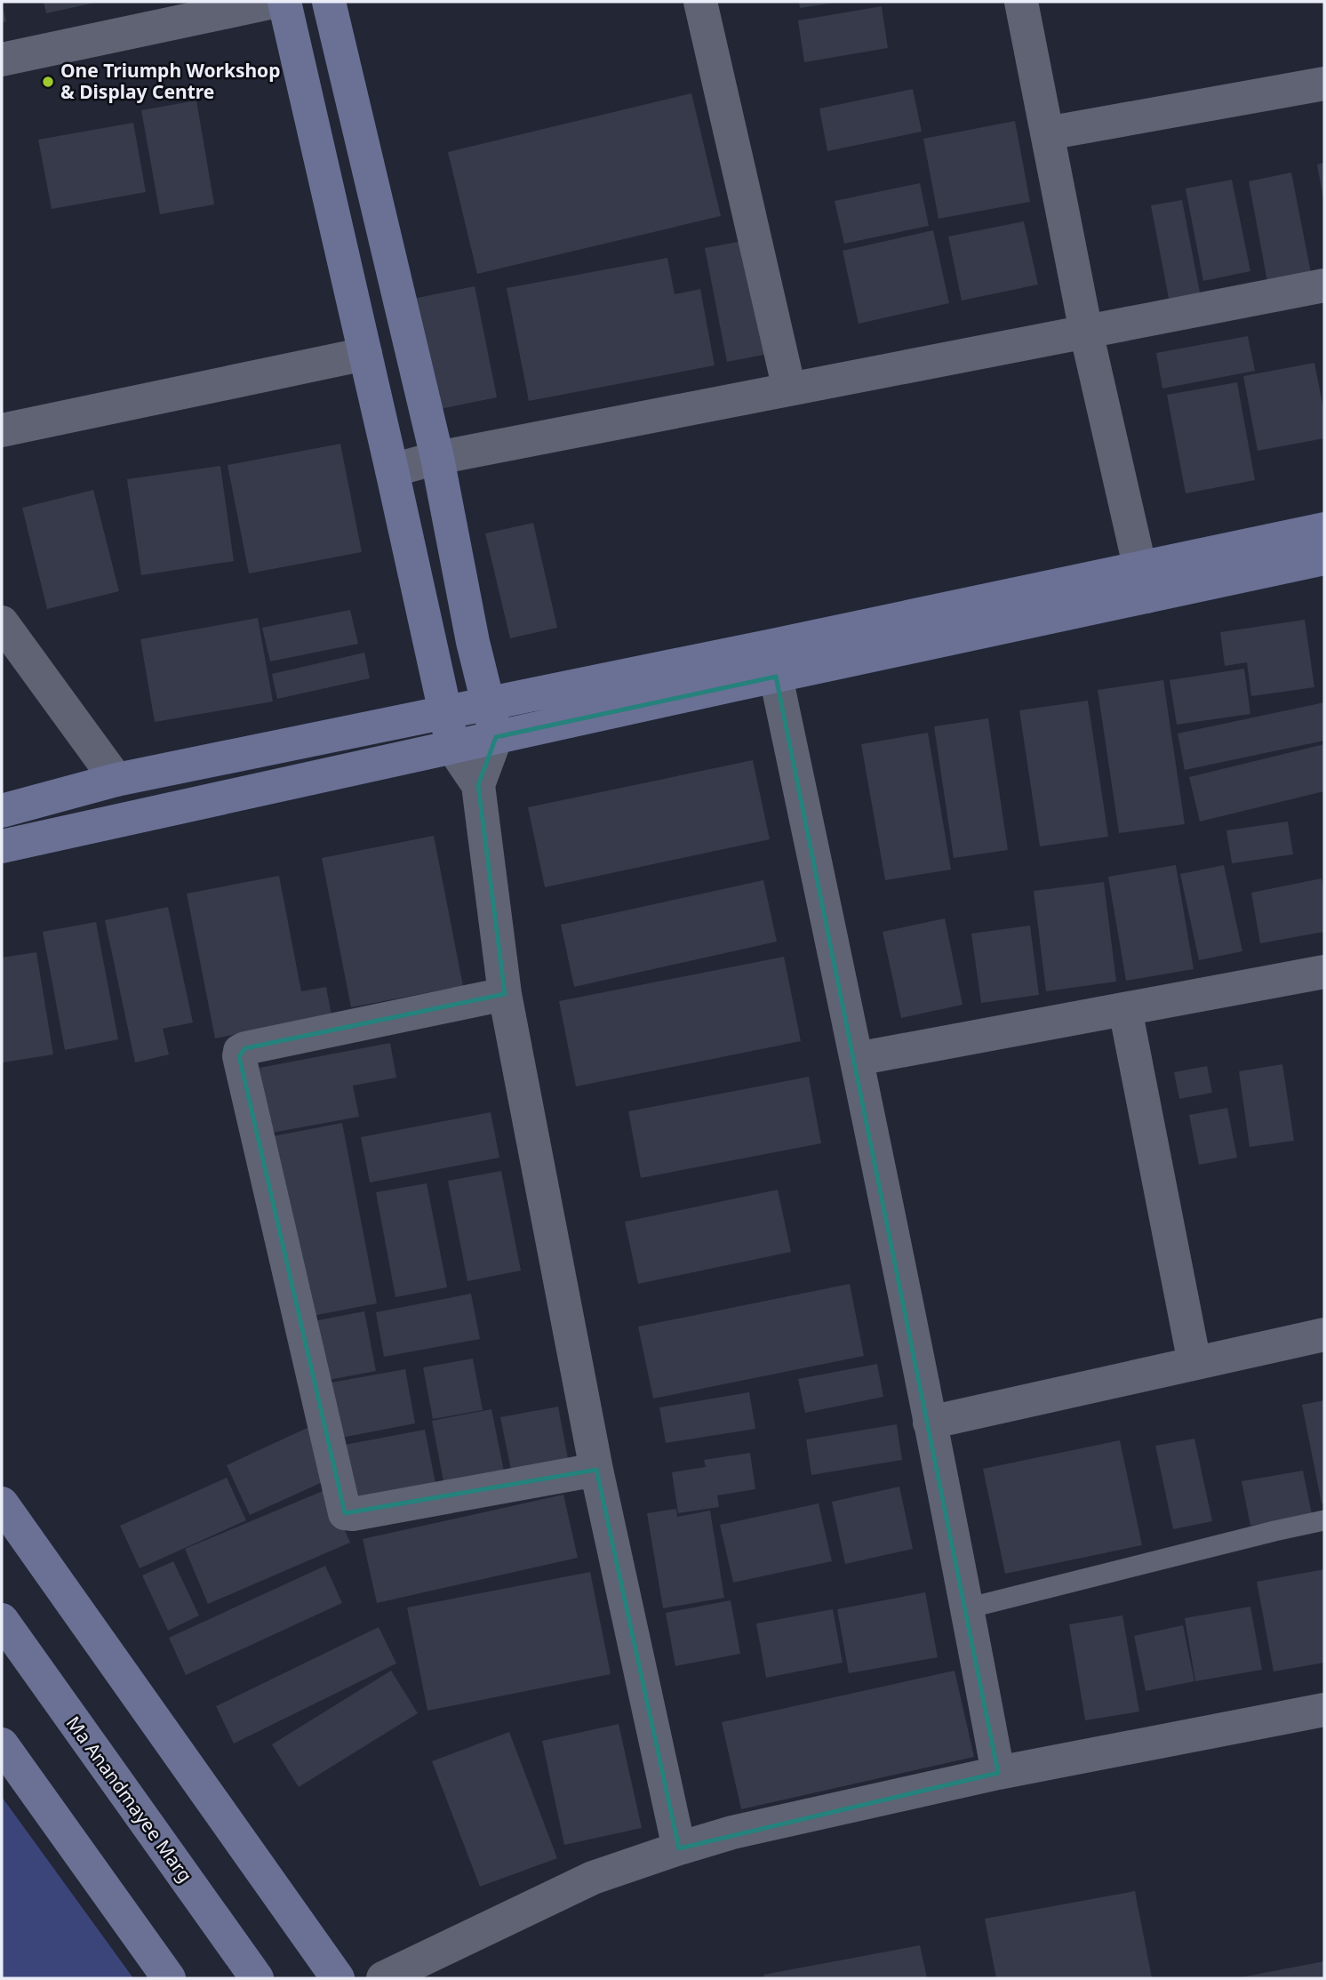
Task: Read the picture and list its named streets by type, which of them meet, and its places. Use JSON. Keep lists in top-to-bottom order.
{
  "streets": {
    "street": ["Ma Anandmayee Marg"]
  },
  "places": ["One Triumph Workshop & Display Centre"]
}
